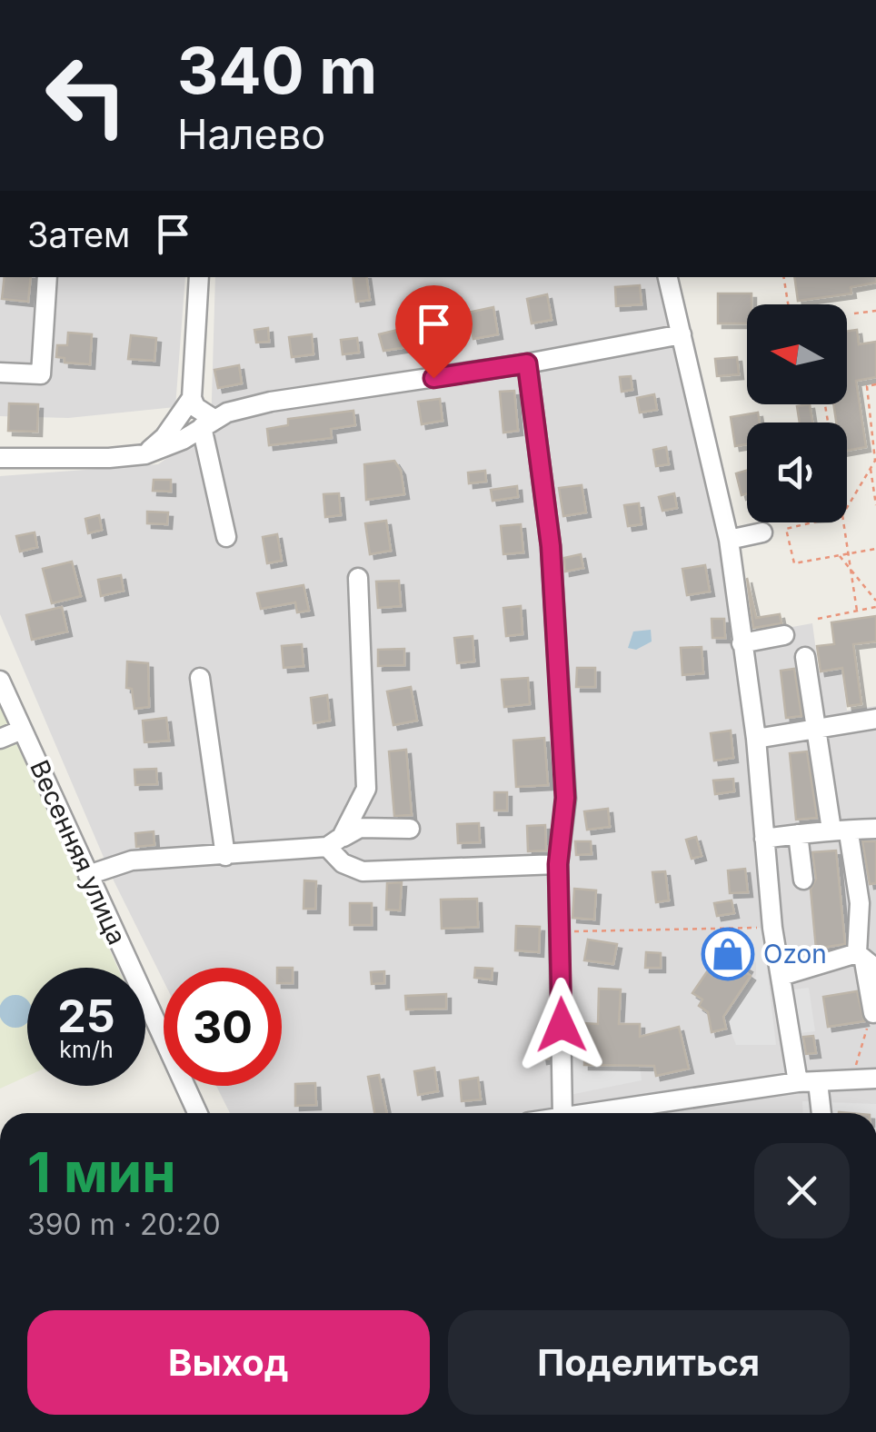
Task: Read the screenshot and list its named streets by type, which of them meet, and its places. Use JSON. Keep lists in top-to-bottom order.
{
  "streets": {
    "street": ["Весенняя улица"]
  },
  "places": {
    "shop": ["Ozon"]
  },
  "north": "left",
  "page": {
    "turn": ["340 m", "Налево"],
    "then": "Затем",
    "speed": "25 km/h",
    "limit": "30",
    "heading": ["1 мин", "390 m · 20:20"],
    "buttons": ["Выход", "Поделиться"]
  }
}
